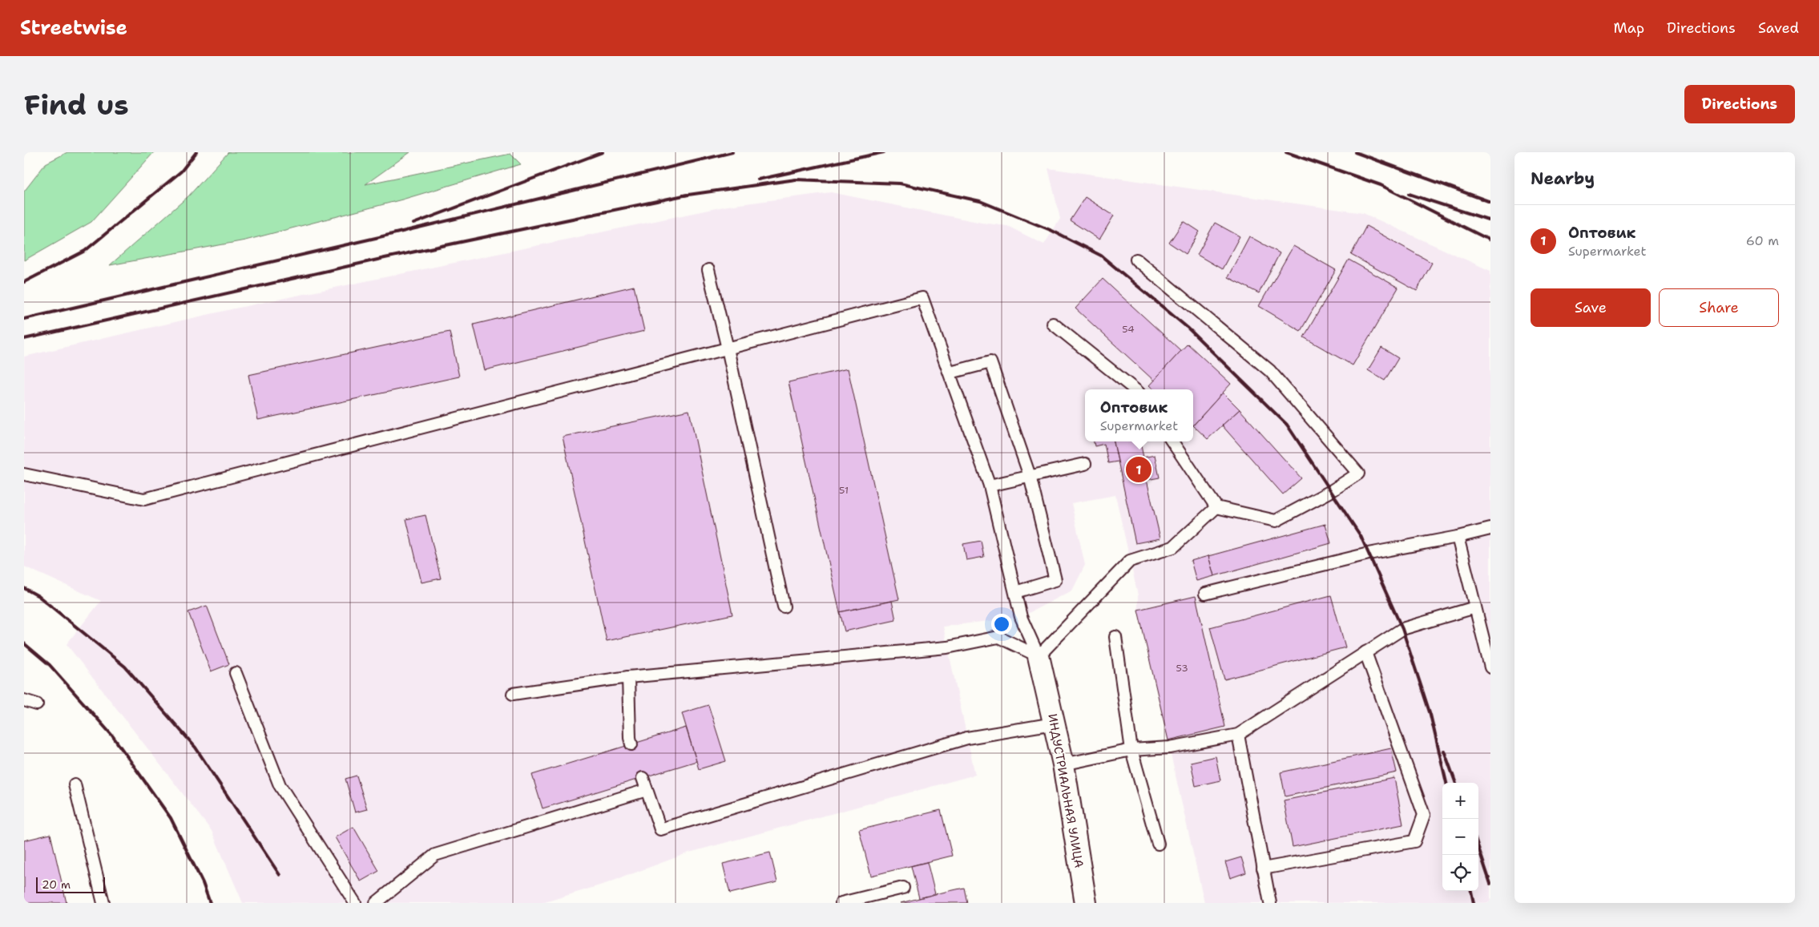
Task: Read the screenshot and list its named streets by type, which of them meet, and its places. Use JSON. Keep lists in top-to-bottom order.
{
  "streets": {
    "street": ["ИНДУСТРИАЛЬНАЯ УЛИЦА"]
  },
  "house_numbers": ["54", "51", "53"],
  "scale_bar": "20 m",
  "page": {
    "header": "Streetwise",
    "nav": ["Map", "Directions", "Saved"],
    "buttons": [
      "Directions",
      ["Save", "Share"]
    ],
    "title": "Find us",
    "heading": "Nearby",
    "list": [
      {
        "mark": "1",
        "name": "Оптовик",
        "note": "Supermarket",
        "value": "60 m"
      }
    ],
    "popup": ["Оптовик", "Supermarket"],
    "pins": "1",
    "map_buttons": ["+", "−"],
    "scale": "20 m"
  }
}
